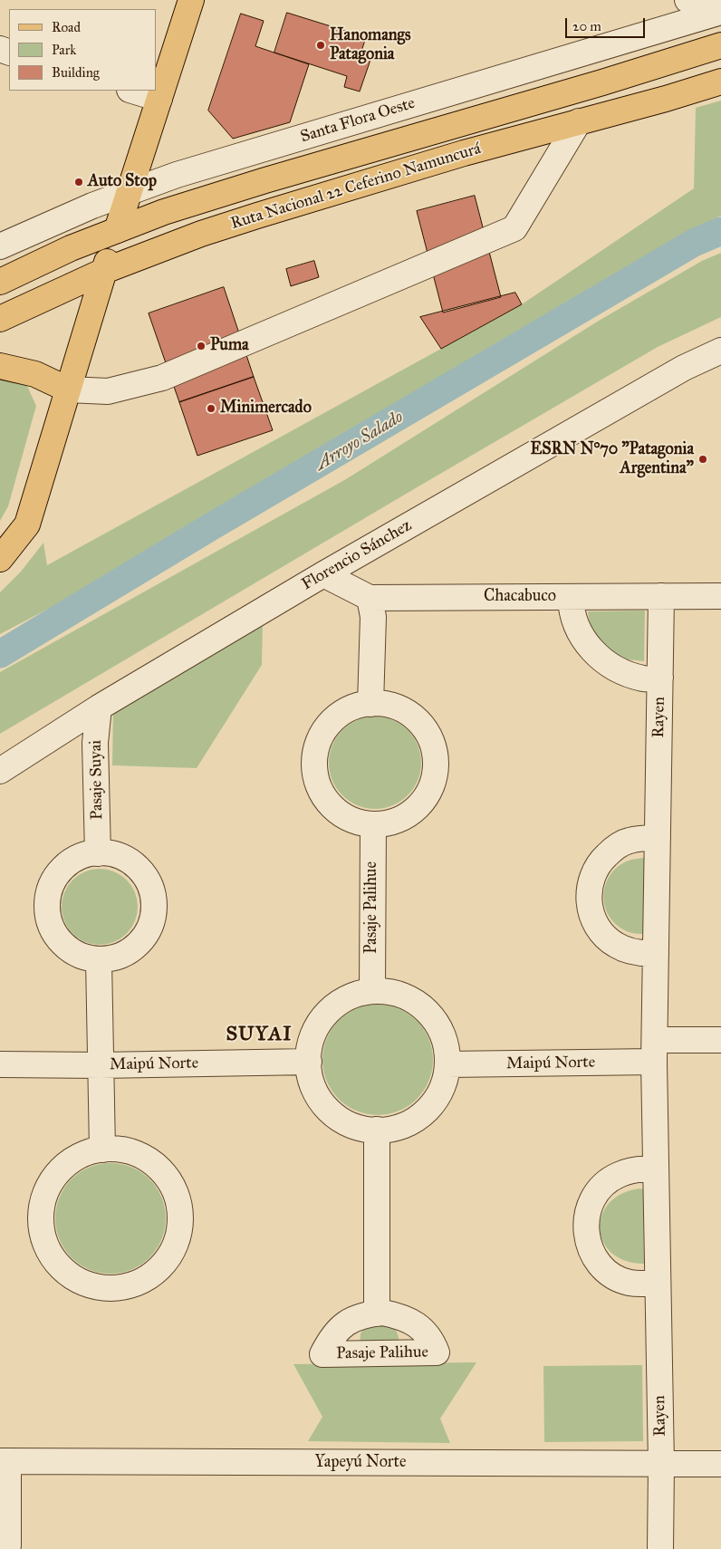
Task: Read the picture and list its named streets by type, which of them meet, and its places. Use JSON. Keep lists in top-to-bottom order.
{
  "streets": {
    "main road": ["Ruta Nacional 22 Ceferino Namuncurá"],
    "street": [
      "Santa Flora Oeste",
      "Florencio Sánchez",
      "Chacabuco",
      "Rayen",
      "Pasaje Suyai",
      "Pasaje Palihue",
      "Maipú Norte",
      "Yapeyú Norte"
    ]
  },
  "crossings": [
    ["Florencio Sánchez", "Chacabuco"],
    ["Florencio Sánchez", "Pasaje Suyai"],
    ["Chacabuco", "Rayen"],
    ["Rayen", "Maipú Norte"],
    ["Rayen", "Yapeyú Norte"],
    ["Pasaje Palihue", "Maipú Norte"]
  ],
  "districts": ["SUYAI"],
  "water": ["Arroyo Salado"],
  "places": [
    "Hanomangs Patagonia",
    "Auto Stop",
    "Puma",
    "Minimercado",
    "ESRN N°70 \"Patagonia Argentina\""
  ],
  "legend": ["Road", "Park", "Building"],
  "scale_bar": "20 m"
}
